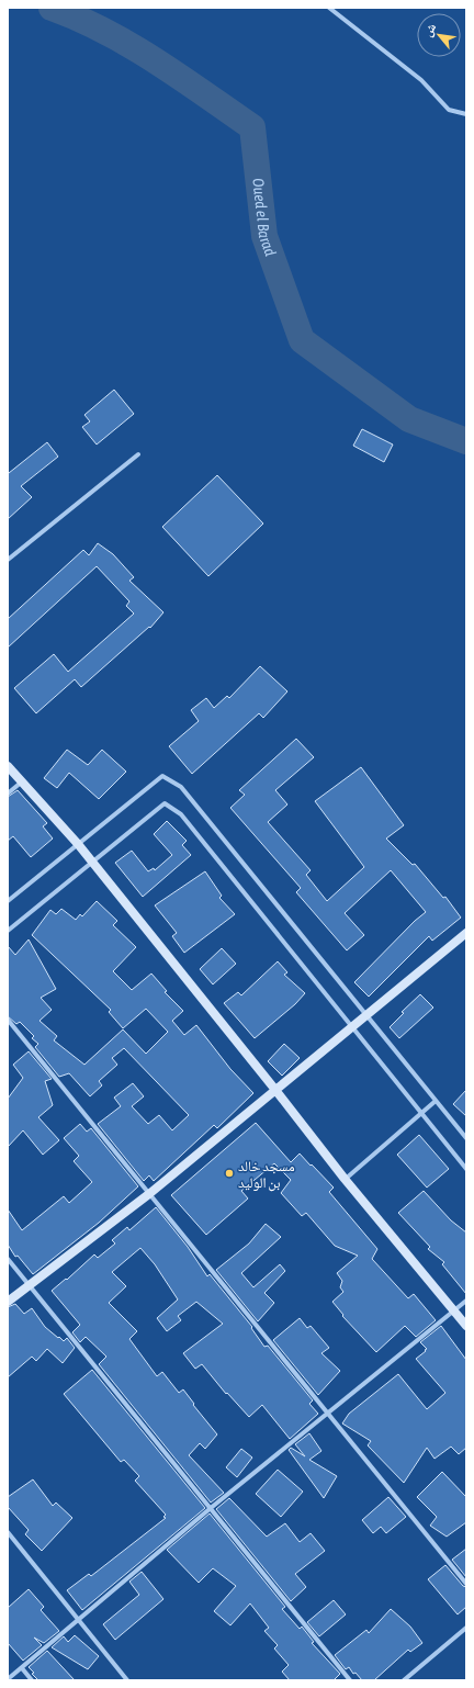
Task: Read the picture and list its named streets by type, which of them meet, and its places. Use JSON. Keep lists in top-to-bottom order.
{
  "water": ["Oued el Barad"],
  "places": ["مسجد خالد بن الوليد"],
  "north": "top left"
}
